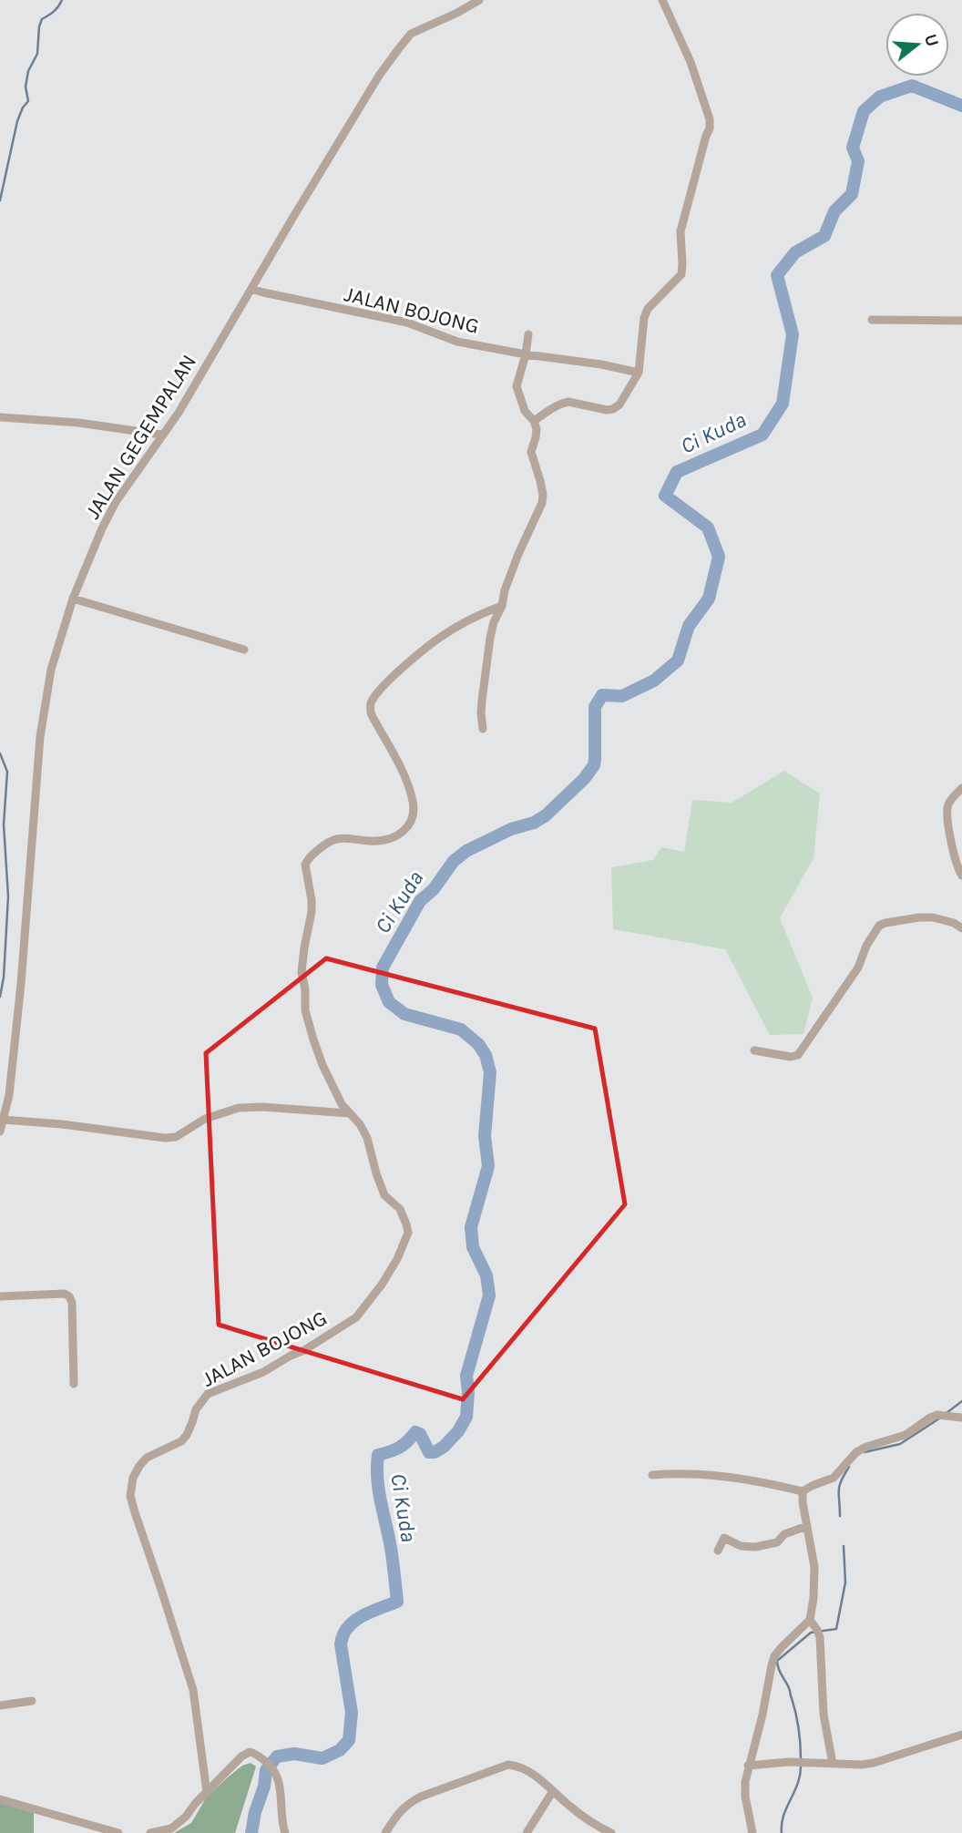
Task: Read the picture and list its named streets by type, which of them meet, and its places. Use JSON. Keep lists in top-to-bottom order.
{
  "streets": {
    "street": ["JALAN BOJONG", "JALAN GEGEMPALAN"]
  },
  "crossings": [
    ["JALAN BOJONG", "JALAN GEGEMPALAN"]
  ],
  "water": ["Ci Kuda"],
  "north": "right"
}
